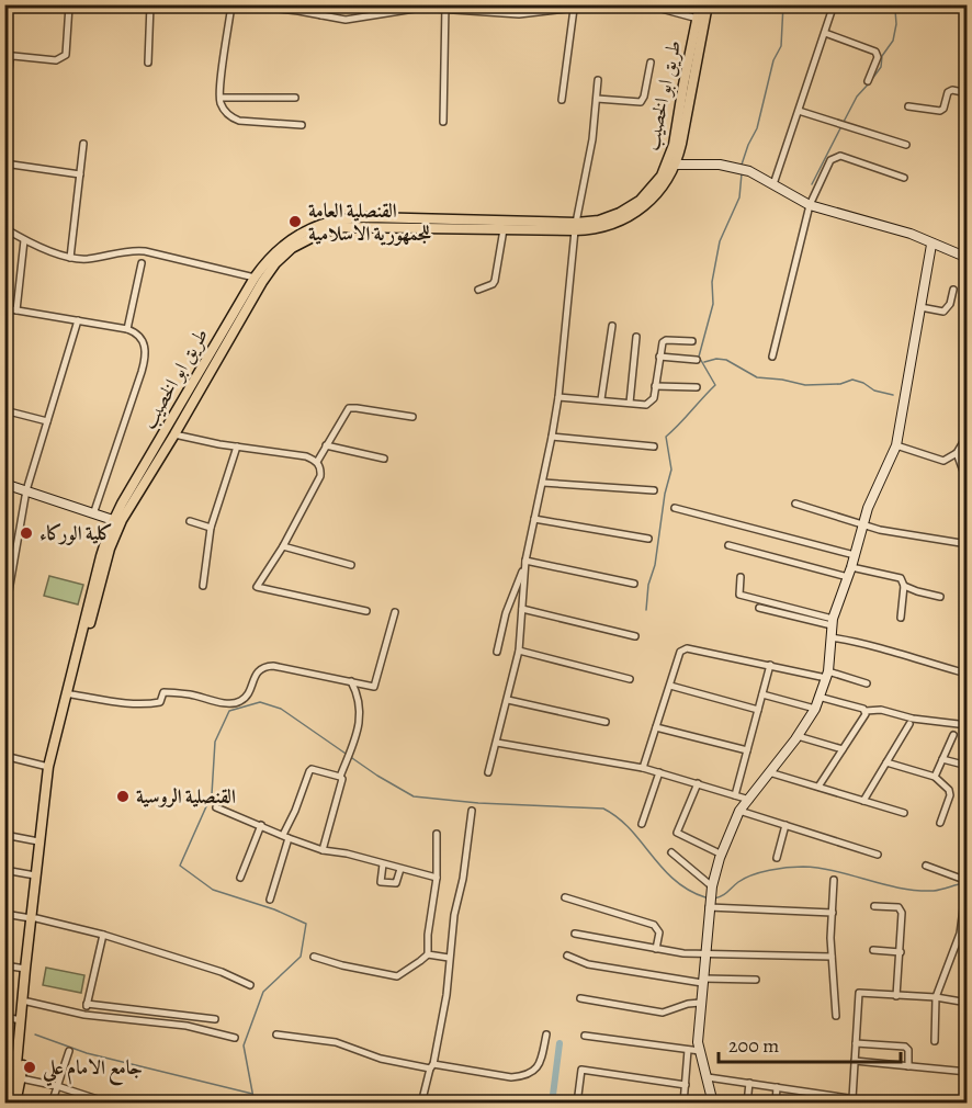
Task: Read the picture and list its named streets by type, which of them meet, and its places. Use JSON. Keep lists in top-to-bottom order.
{
  "streets": {
    "main road": ["طريق ابو الخصيب"]
  },
  "places": [
    "القنصلية العامة للجمهورية الاسلامية",
    "كلية الوركاء",
    "القنصلية الروسية",
    "جامع الامام علي"
  ],
  "scale_bar": "200 m"
}
